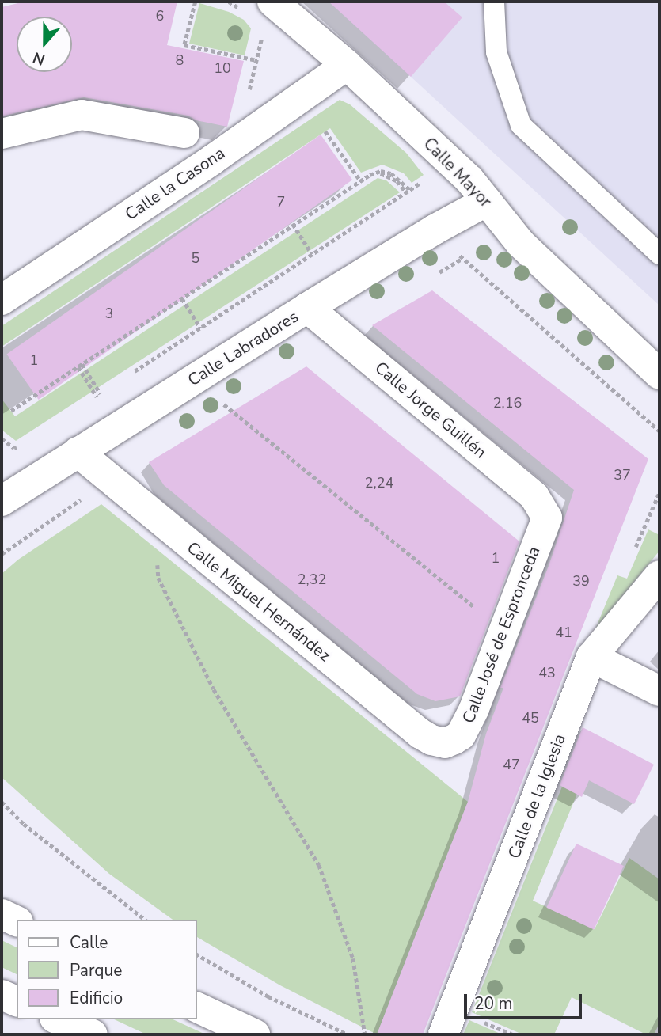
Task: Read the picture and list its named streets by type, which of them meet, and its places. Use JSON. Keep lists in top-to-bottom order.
{
  "streets": {
    "main road": [
      "Calle Mayor",
      "Calle la Casona",
      "Calle Labradores",
      "Calle Jorge Guillén",
      "Calle Miguel Hernández",
      "Calle José de Espronceda",
      "Calle de la Iglesia"
    ]
  },
  "crossings": [
    ["Calle Mayor", "Calle la Casona"],
    ["Calle Mayor", "Calle Labradores"],
    ["Calle Labradores", "Calle Jorge Guillén"],
    ["Calle Labradores", "Calle Miguel Hernández"],
    ["Calle Jorge Guillén", "Calle José de Espronceda"],
    ["Calle Miguel Hernández", "Calle José de Espronceda"]
  ],
  "house_numbers": [
    "6",
    "8",
    "10",
    "7",
    "5",
    "3",
    "1",
    "2,16",
    "37",
    "2,24",
    "1",
    "2,32",
    "39",
    "41",
    "43",
    "45",
    "47"
  ],
  "legend": ["Calle", "Parque", "Edificio"],
  "scale_bar": "20 m",
  "north": "bottom"
}
